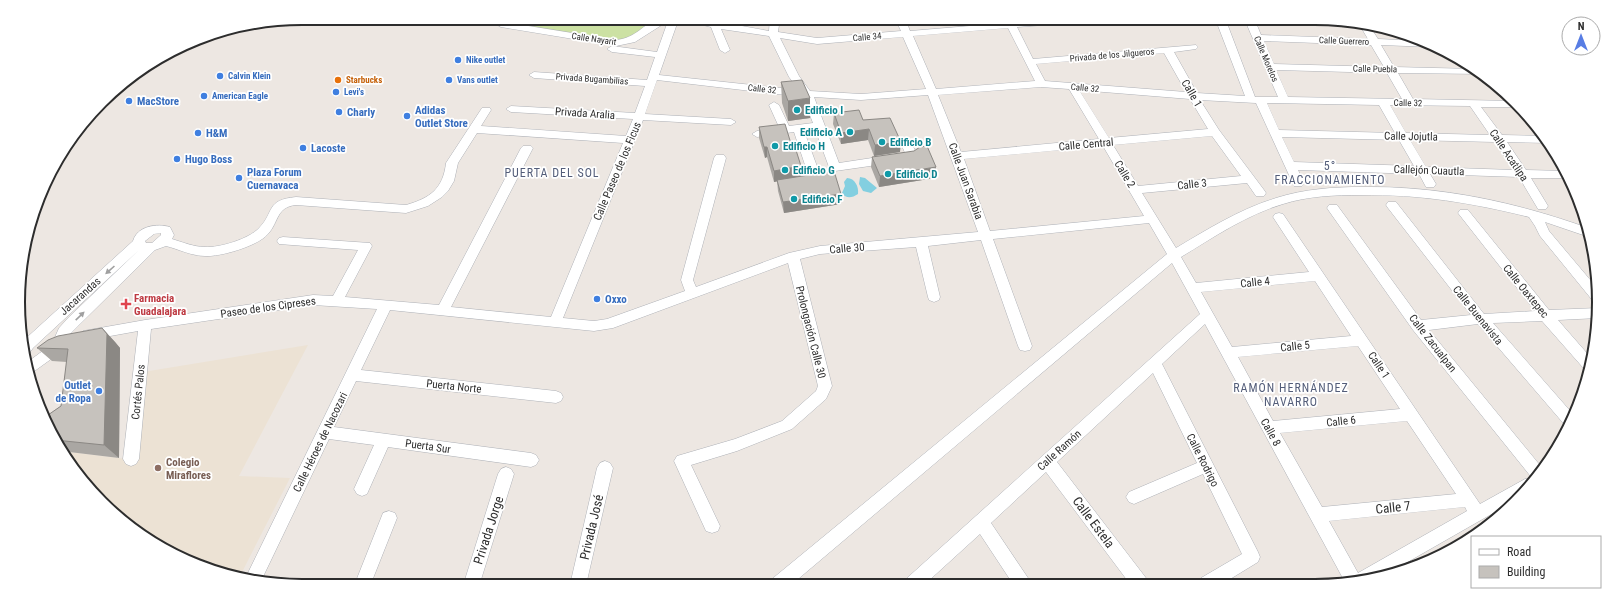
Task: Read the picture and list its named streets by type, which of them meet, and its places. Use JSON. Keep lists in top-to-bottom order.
{
  "streets": {
    "street": [
      "Calle 34",
      "Calle Nayarit",
      "Calle Guerrero",
      "Privada de los Jilgueros",
      "Calle Morelos",
      "Calle Puebla",
      "Privada Bugambilias",
      "Calle 32",
      "Calle 1",
      "Privada Aralia",
      "Calle Jojutla",
      "Calle Central",
      "Calle Acatlipa",
      "Callejón Cuautla",
      "Calle Paseo de los Ficus",
      "Calle 2",
      "Calle Juan Sarabia",
      "Calle 3",
      "Calle 30",
      "Calle 4",
      "Calle Oaxtepec",
      "Jacarandas",
      "Paseo de los Cipreses",
      "Calle Buenavista",
      "Prolongación Calle 30",
      "Calle Zacualpan",
      "Calle 5",
      "Puerta Norte",
      "Cortés Palos",
      "Calle 6",
      "Calle 8",
      "Calle Héroes de Nacozari",
      "Puerta Sur",
      "Calle Ramón",
      "Calle Rodrigo",
      "Calle 7",
      "Calle Estela",
      "Privada José",
      "Privada Jorge"
    ]
  },
  "crossings": [
    ["Calle 34", "Calle Juan Sarabia"],
    ["Calle Guerrero", "Calle Morelos"],
    ["Privada de los Jilgueros", "Calle 1"],
    ["Calle Morelos", "Calle Puebla"],
    ["Calle Morelos", "Calle 32"],
    ["Privada Bugambilias", "Calle 32"],
    ["Privada Bugambilias", "Calle Paseo de los Ficus"],
    ["Calle 32", "Calle 1"],
    ["Calle 32", "Calle Acatlipa"],
    ["Calle 32", "Calle Paseo de los Ficus"],
    ["Calle 32", "Calle 2"],
    ["Calle 32", "Calle Juan Sarabia"],
    ["Calle 1", "Calle Central"],
    ["Calle 1", "Calle 3"],
    ["Calle 1", "Calle 4"],
    ["Calle 1", "Calle 5"],
    ["Calle 1", "Calle 6"],
    ["Calle 1", "Calle 7"],
    ["Privada Aralia", "Calle Paseo de los Ficus"],
    ["Calle Jojutla", "Calle Acatlipa"],
    ["Calle Central", "Calle 2"],
    ["Calle Central", "Calle Juan Sarabia"],
    ["Calle Acatlipa", "Callejón Cuautla"],
    ["Calle Paseo de los Ficus", "Calle 30"],
    ["Calle Paseo de los Ficus", "Paseo de los Cipreses"],
    ["Calle 2", "Calle 3"],
    ["Calle 2", "Calle 30"],
    ["Calle 2", "Calle 8"],
    ["Calle Juan Sarabia", "Calle 30"],
    ["Calle 30", "Paseo de los Cipreses"],
    ["Calle 30", "Prolongación Calle 30"],
    ["Calle 30", "Calle 8"],
    ["Calle 4", "Calle 8"],
    ["Jacarandas", "Paseo de los Cipreses"],
    ["Paseo de los Cipreses", "Cortés Palos"],
    ["Paseo de los Cipreses", "Calle Héroes de Nacozari"],
    ["Calle 5", "Calle 8"],
    ["Puerta Norte", "Calle Héroes de Nacozari"],
    ["Calle 6", "Calle 8"],
    ["Calle 8", "Calle Ramón"],
    ["Calle 8", "Calle 7"],
    ["Calle Héroes de Nacozari", "Puerta Sur"],
    ["Calle Ramón", "Calle Rodrigo"],
    ["Calle Ramón", "Calle Estela"]
  ],
  "districts": ["5° FRACCIONAMIENTO", "PUERTA DEL SOL", "RAMÓN HERNÁNDEZ NAVARRO"],
  "places": {
    "other": [
      "Nike outlet",
      "Calvin Klein",
      "Starbucks",
      "Vans outlet",
      "Levi's",
      "American Eagle",
      "MacStore",
      "Edificio I",
      "Charly",
      "Adidas Outlet Store",
      "Edificio A",
      "H&M",
      "Edificio B",
      "Edificio H",
      "Lacoste",
      "Hugo Boss",
      "Edificio G",
      "Edificio D",
      "Plaza Forum Cuernavaca",
      "Edificio F",
      "Oxxo",
      "Outlet de Ropa",
      "Colegio Miraflores"
    ],
    "health": ["Farmacia Guadalajara"]
  },
  "legend": ["Road", "Building"],
  "north": "top"
}
